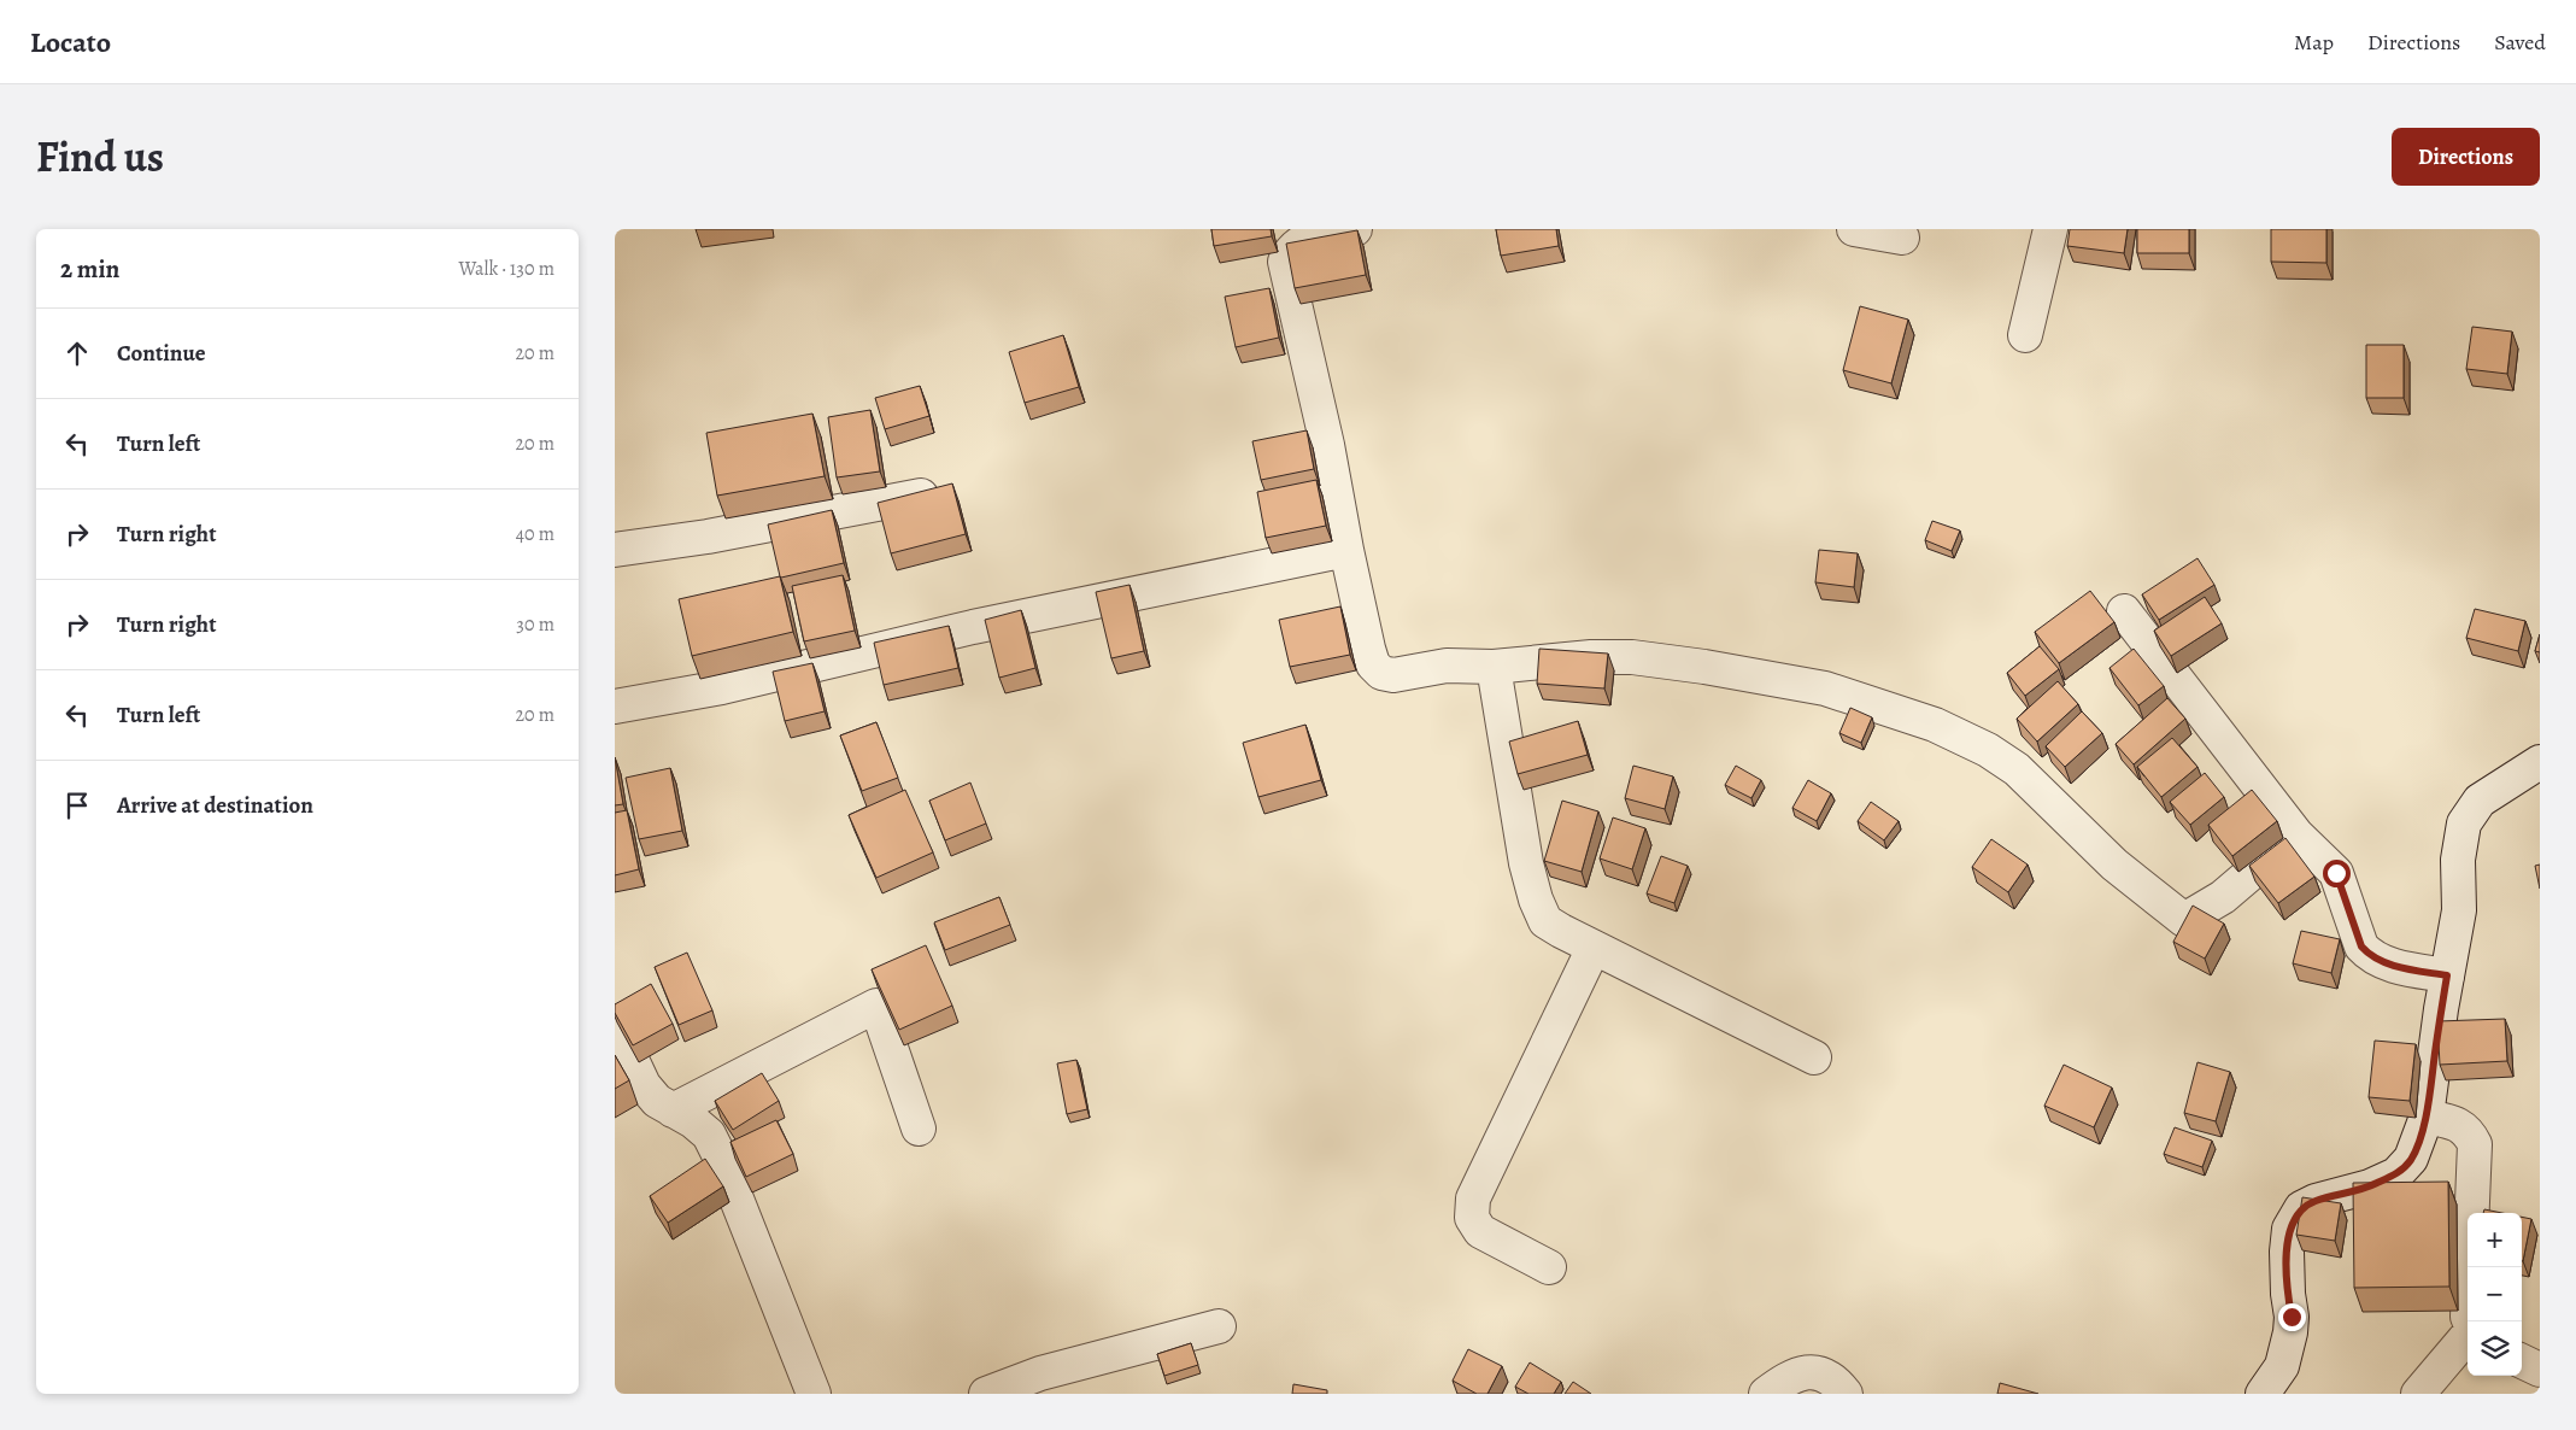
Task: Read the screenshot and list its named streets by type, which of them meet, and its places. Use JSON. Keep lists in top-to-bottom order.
{
  "page": {
    "header": "Locato",
    "nav": ["Map", "Directions", "Saved"],
    "title": "Find us",
    "buttons": "Directions",
    "heading": ["2 min", "Walk · 130 m"],
    "list": [
      ["Continue", "20 m"],
      ["Turn left", "20 m"],
      ["Turn right", "40 m"],
      ["Turn right", "30 m"],
      ["Turn left", "20 m"],
      "Arrive at destination"
    ],
    "map_buttons": ["+", "−"]
  }
}
